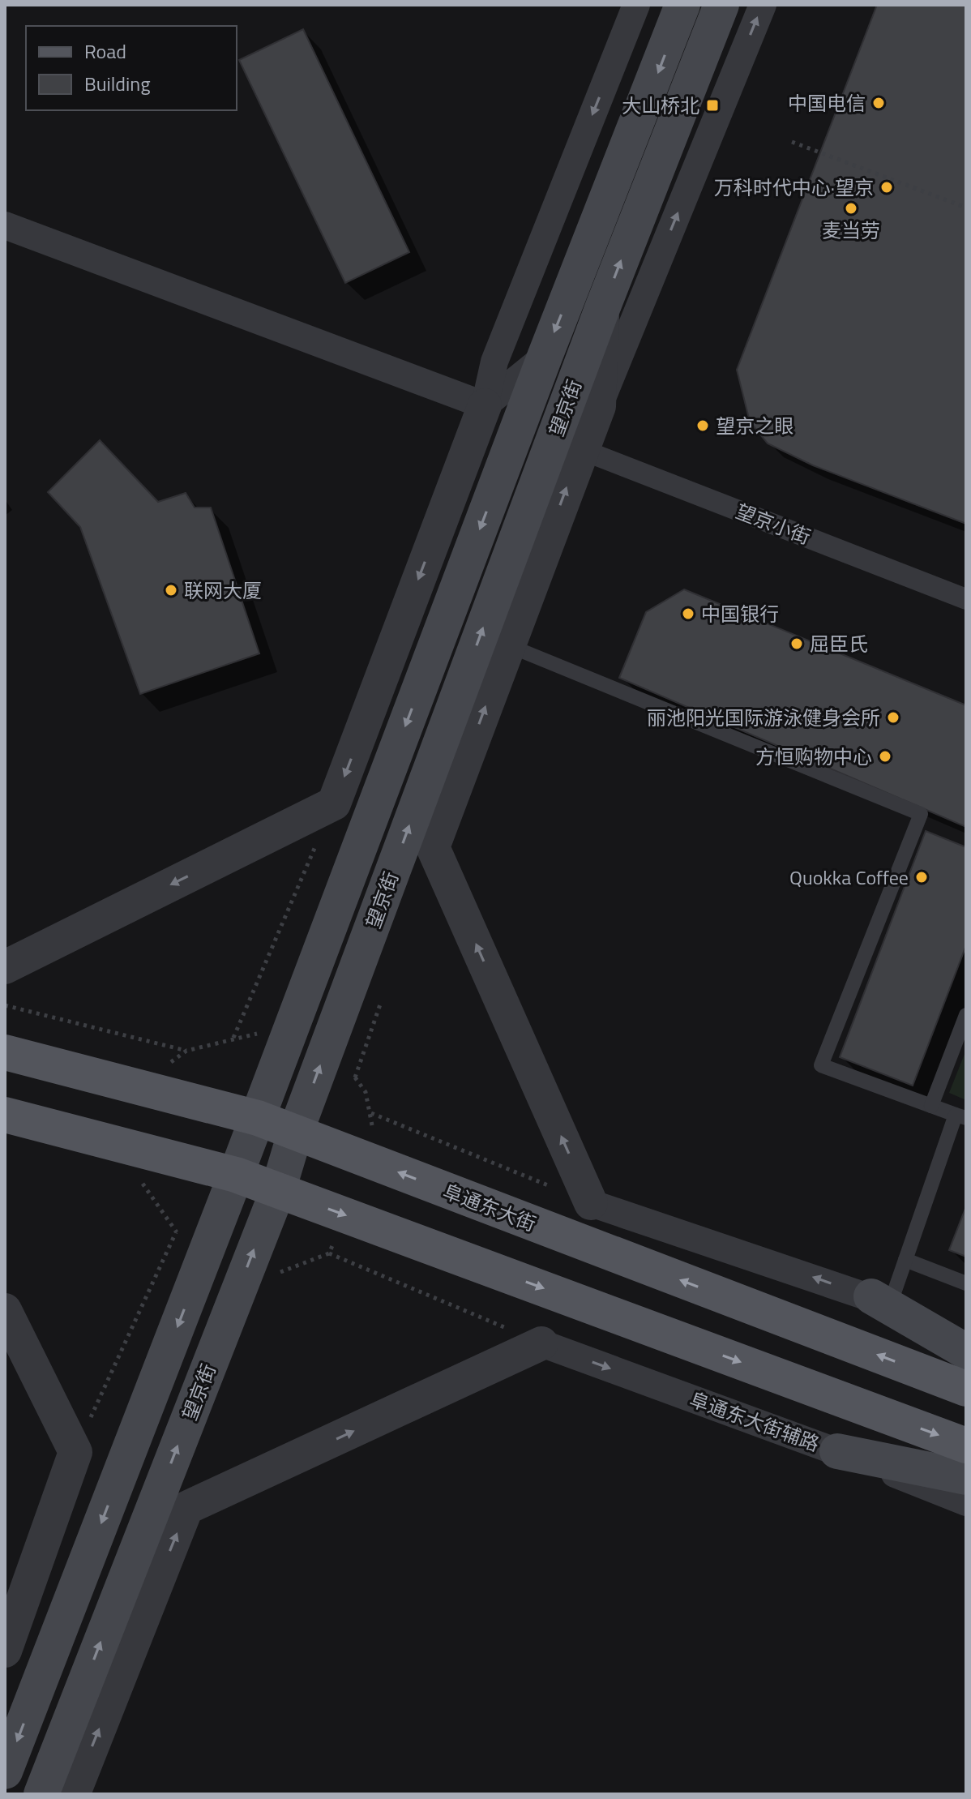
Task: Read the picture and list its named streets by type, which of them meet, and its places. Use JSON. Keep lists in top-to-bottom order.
{
  "streets": {
    "main road": ["望京街", "阜通东大街"],
    "street": ["望京小街", "阜通东大街辅路"]
  },
  "crossings": [
    ["望京街", "阜通东大街"]
  ],
  "places": {
    "other": [
      "中国电信",
      "万科时代中心·望京",
      "麦当劳",
      "望京之眼",
      "联网大厦",
      "中国银行",
      "屈臣氏",
      "丽池阳光国际游泳健身会所",
      "方恒购物中心",
      "Quokka Coffee"
    ],
    "transit": ["大山桥北"]
  },
  "legend": ["Road", "Building"]
}
